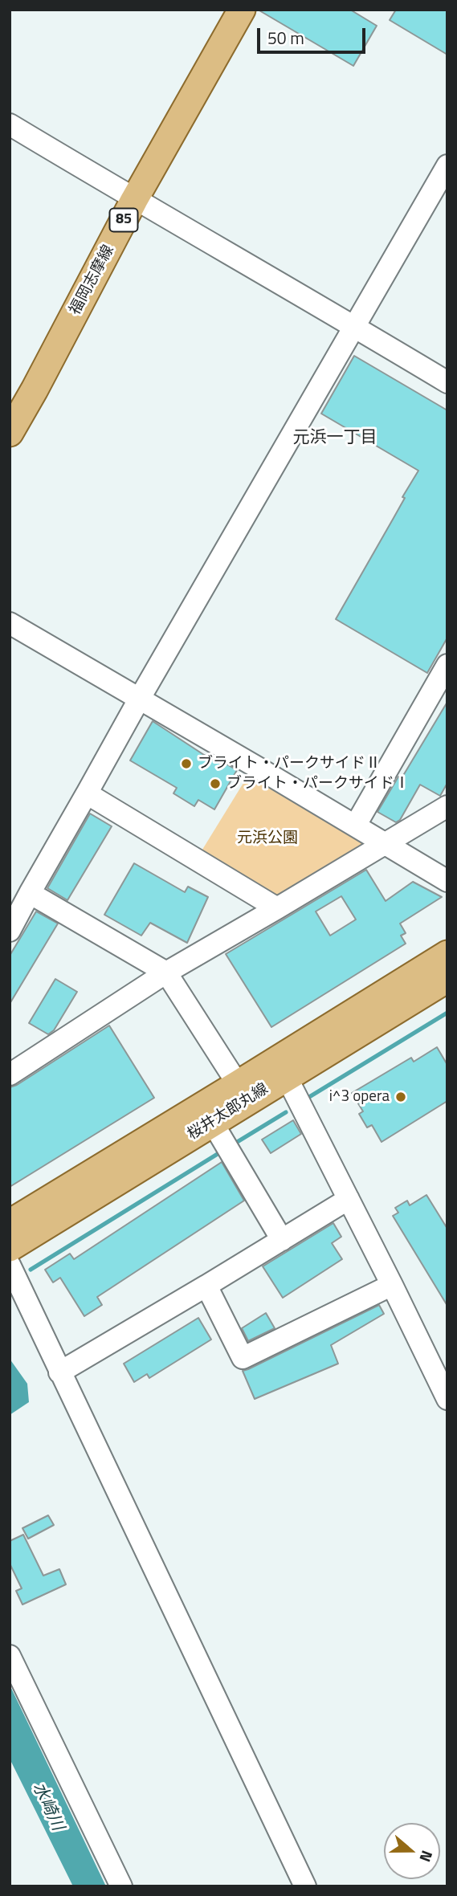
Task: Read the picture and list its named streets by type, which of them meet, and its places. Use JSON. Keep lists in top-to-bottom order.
{
  "streets": {
    "main road": ["85", "福岡志摩線", "桜井太郎丸線"]
  },
  "districts": ["元浜一丁目"],
  "water": ["水崎川"],
  "parks": ["元浜公園"],
  "places": ["ブライト・パークサイドⅡ", "ブライト・パークサイドⅠ", "i^3 opera"],
  "scale_bar": "50 m",
  "north": "right"
}
